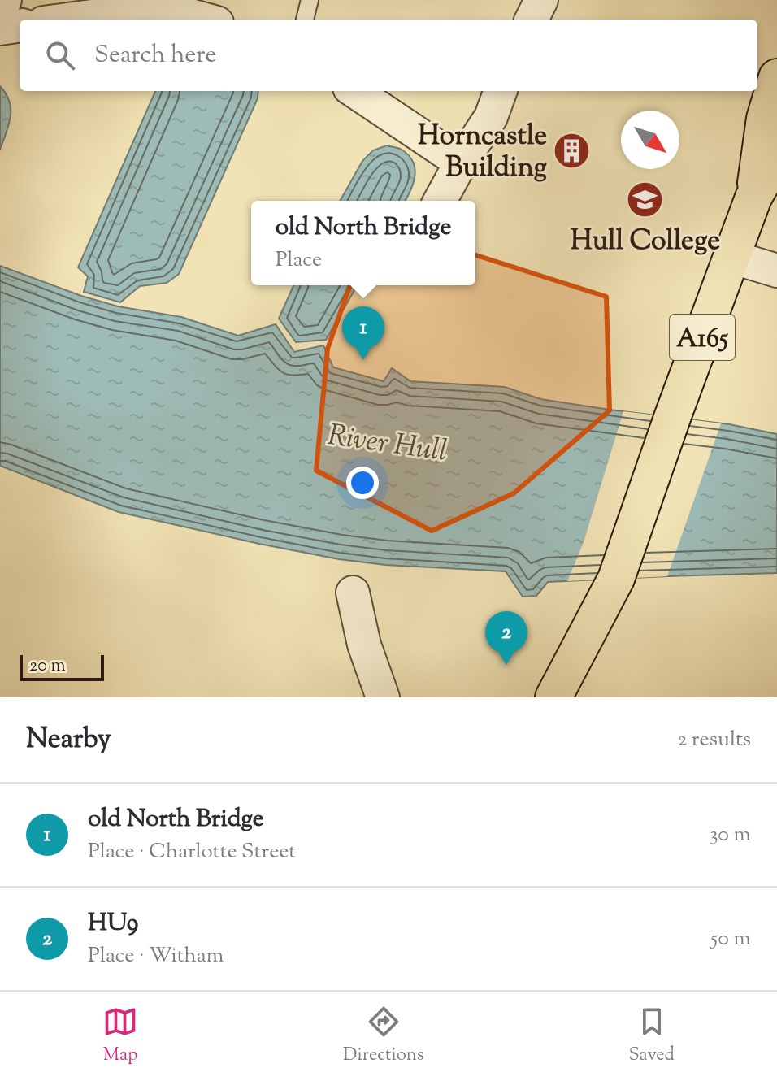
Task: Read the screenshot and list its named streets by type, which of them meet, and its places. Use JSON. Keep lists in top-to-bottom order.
{
  "streets": {
    "highway": ["A165"]
  },
  "water": ["River Hull"],
  "places": {
    "building": ["Horncastle Building"],
    "school or university": ["Hull College"]
  },
  "scale_bar": "20 m",
  "north": "bottom right",
  "page": {
    "search": "Search here",
    "popup": ["old North Bridge", "Place"],
    "pins": ["1", "2"],
    "scale": "20 m",
    "heading": ["Nearby", "2 results"],
    "list": [
      {
        "mark": "1",
        "name": "old North Bridge",
        "note": "Place · Charlotte Street",
        "value": "30 m"
      },
      {
        "mark": "2",
        "name": "HU9",
        "note": "Place · Witham",
        "value": "50 m"
      }
    ],
    "nav": ["Map", "Directions", "Saved"]
  }
}
